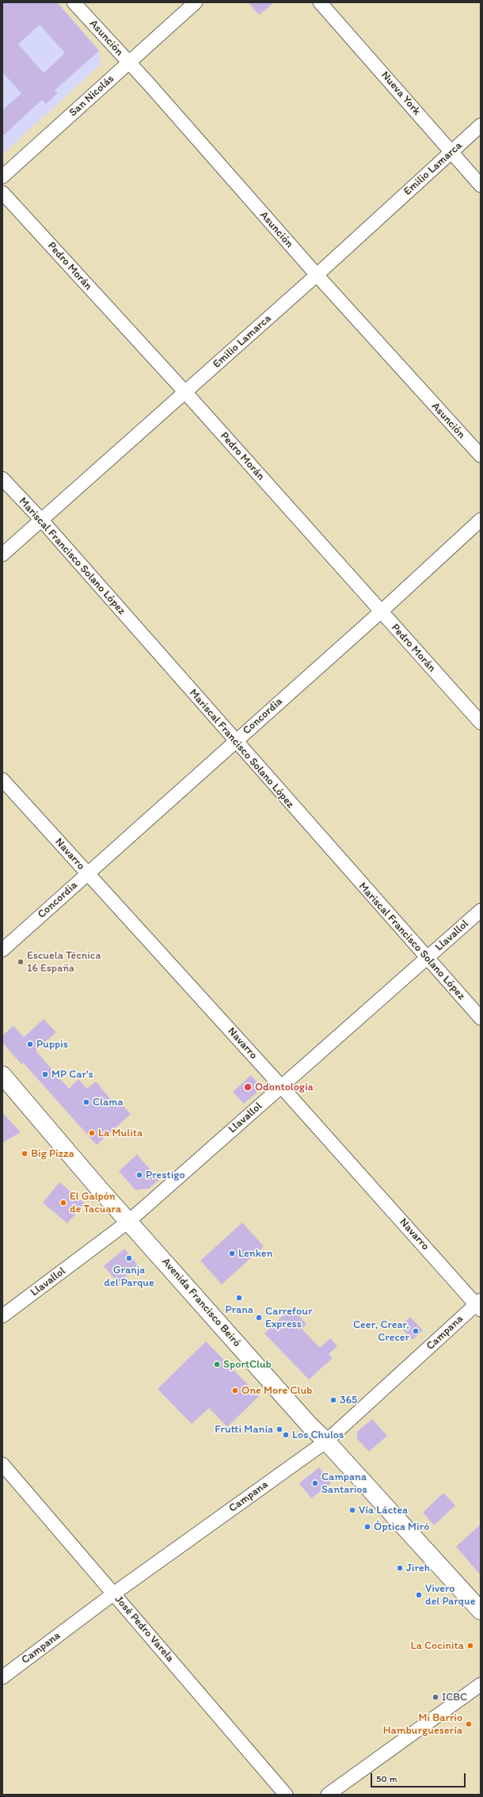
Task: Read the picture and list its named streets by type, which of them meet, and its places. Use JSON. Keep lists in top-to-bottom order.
{
  "streets": {
    "main road": ["Avenida Francisco Beiró"],
    "street": [
      "Asunción",
      "Nueva York",
      "San Nicolás",
      "Emilio Lamarca",
      "Pedro Morán",
      "Mariscal Francisco Solano López",
      "Concordia",
      "Navarro",
      "Llavallol",
      "Campana",
      "José Pedro Varela"
    ]
  },
  "crossings": [
    ["Asunción", "San Nicolás"],
    ["Asunción", "Emilio Lamarca"],
    ["Nueva York", "Emilio Lamarca"],
    ["Emilio Lamarca", "Pedro Morán"],
    ["Emilio Lamarca", "Mariscal Francisco Solano López"],
    ["Pedro Morán", "Concordia"],
    ["Mariscal Francisco Solano López", "Concordia"],
    ["Mariscal Francisco Solano López", "Llavallol"],
    ["Concordia", "Navarro"],
    ["Navarro", "Llavallol"],
    ["Navarro", "Campana"],
    ["Llavallol", "Avenida Francisco Beiró"],
    ["Avenida Francisco Beiró", "Campana"],
    ["Campana", "José Pedro Varela"]
  ],
  "places": [
    "Escuela Técnica 16 España",
    "Puppis",
    "MP Car's",
    "Odontología",
    "Clama",
    "La Mulita",
    "Big Pizza",
    "Prestigo",
    "El Galpón de Tacuara",
    "Lenken",
    "Granja del Parque",
    "Prana",
    "Carrefour Express",
    "Ceer, Crear, Crecer",
    "SportClub",
    "One More Club",
    "365",
    "Frutti Manía",
    "Los Chulos",
    "Campana Santarios",
    "Vía Láctea",
    "Óptica Miró",
    "Jireh",
    "Vivero del Parque",
    "La Cocinita",
    "ICBC",
    "Mi Barrio Hamburguesería"
  ],
  "scale_bar": "50 m"
}
